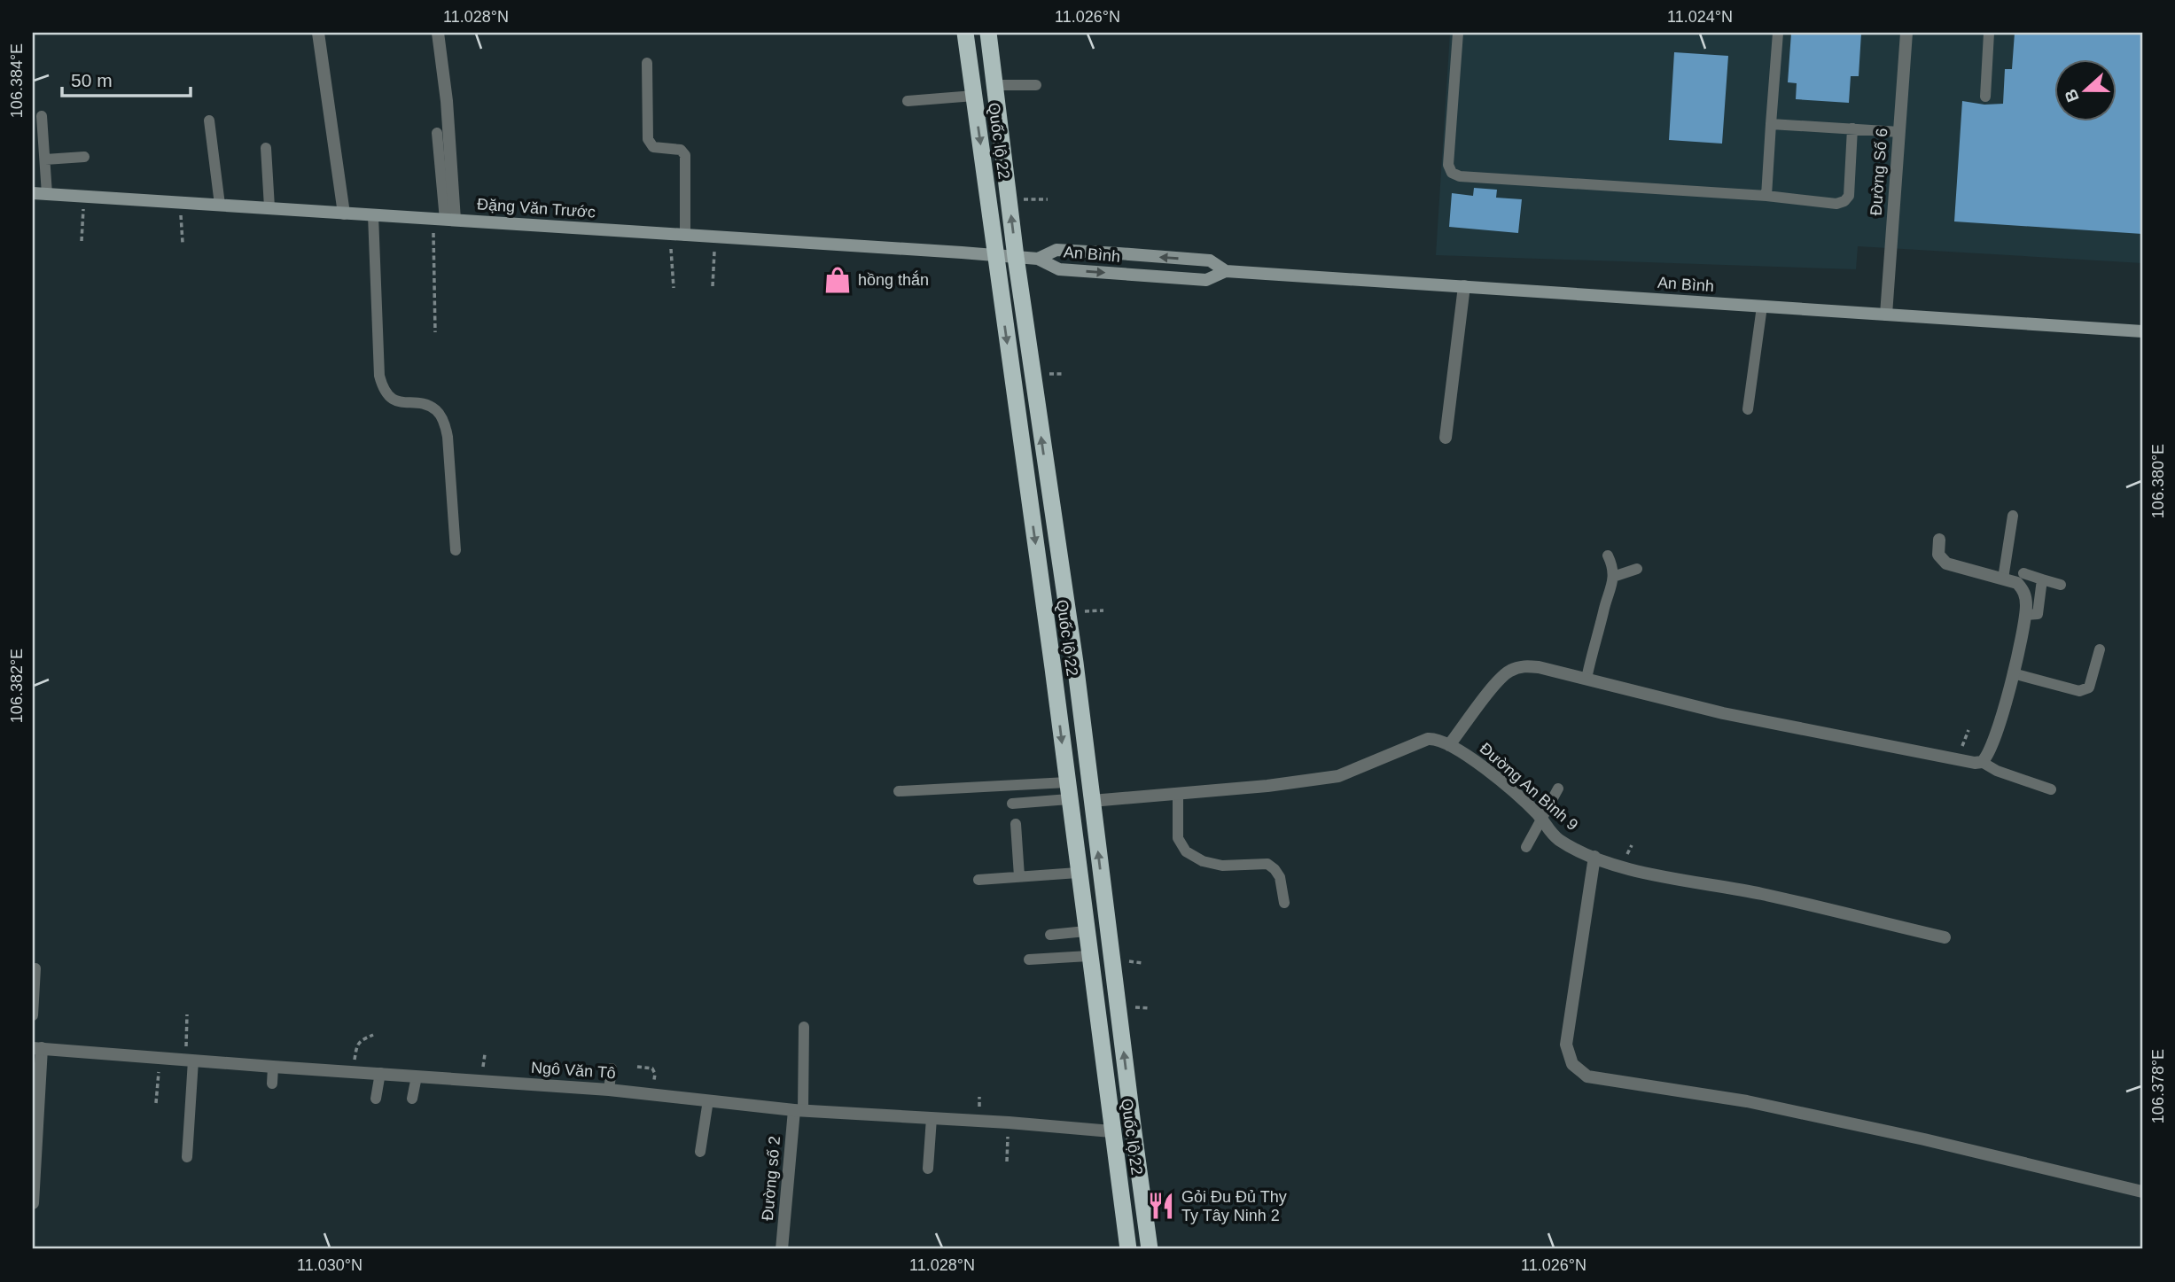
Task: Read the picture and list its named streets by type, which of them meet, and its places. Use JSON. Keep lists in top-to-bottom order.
{
  "streets": {
    "highway": ["Quốc lộ 22"],
    "main road": ["Đặng Văn Trước", "An Bình"],
    "street": [
      "Đường Số 6",
      "Đường An Bình 9",
      "Ngô Văn Tô",
      "Đường số 2"
    ]
  },
  "crossings": [
    ["Quốc lộ 22", "Đặng Văn Trước"],
    ["Quốc lộ 22", "Đường An Bình 9"],
    ["Quốc lộ 22", "Ngô Văn Tô"],
    ["Đường Số 6", "An Bình"],
    ["Đặng Văn Trước", "An Bình"],
    ["Ngô Văn Tô", "Đường số 2"]
  ],
  "places": {
    "shop": ["hồng thắn"],
    "restaurant": ["Gỏi Đu Đủ Thy Ty Tây Ninh 2"]
  },
  "scale_bar": "50 m",
  "north": "left",
  "coordinates": [
    "11.028°N",
    "11.026°N",
    "11.024°N",
    "106.384°E",
    "106.380°E",
    "106.382°E",
    "106.378°E",
    "11.030°N"
  ]
}
